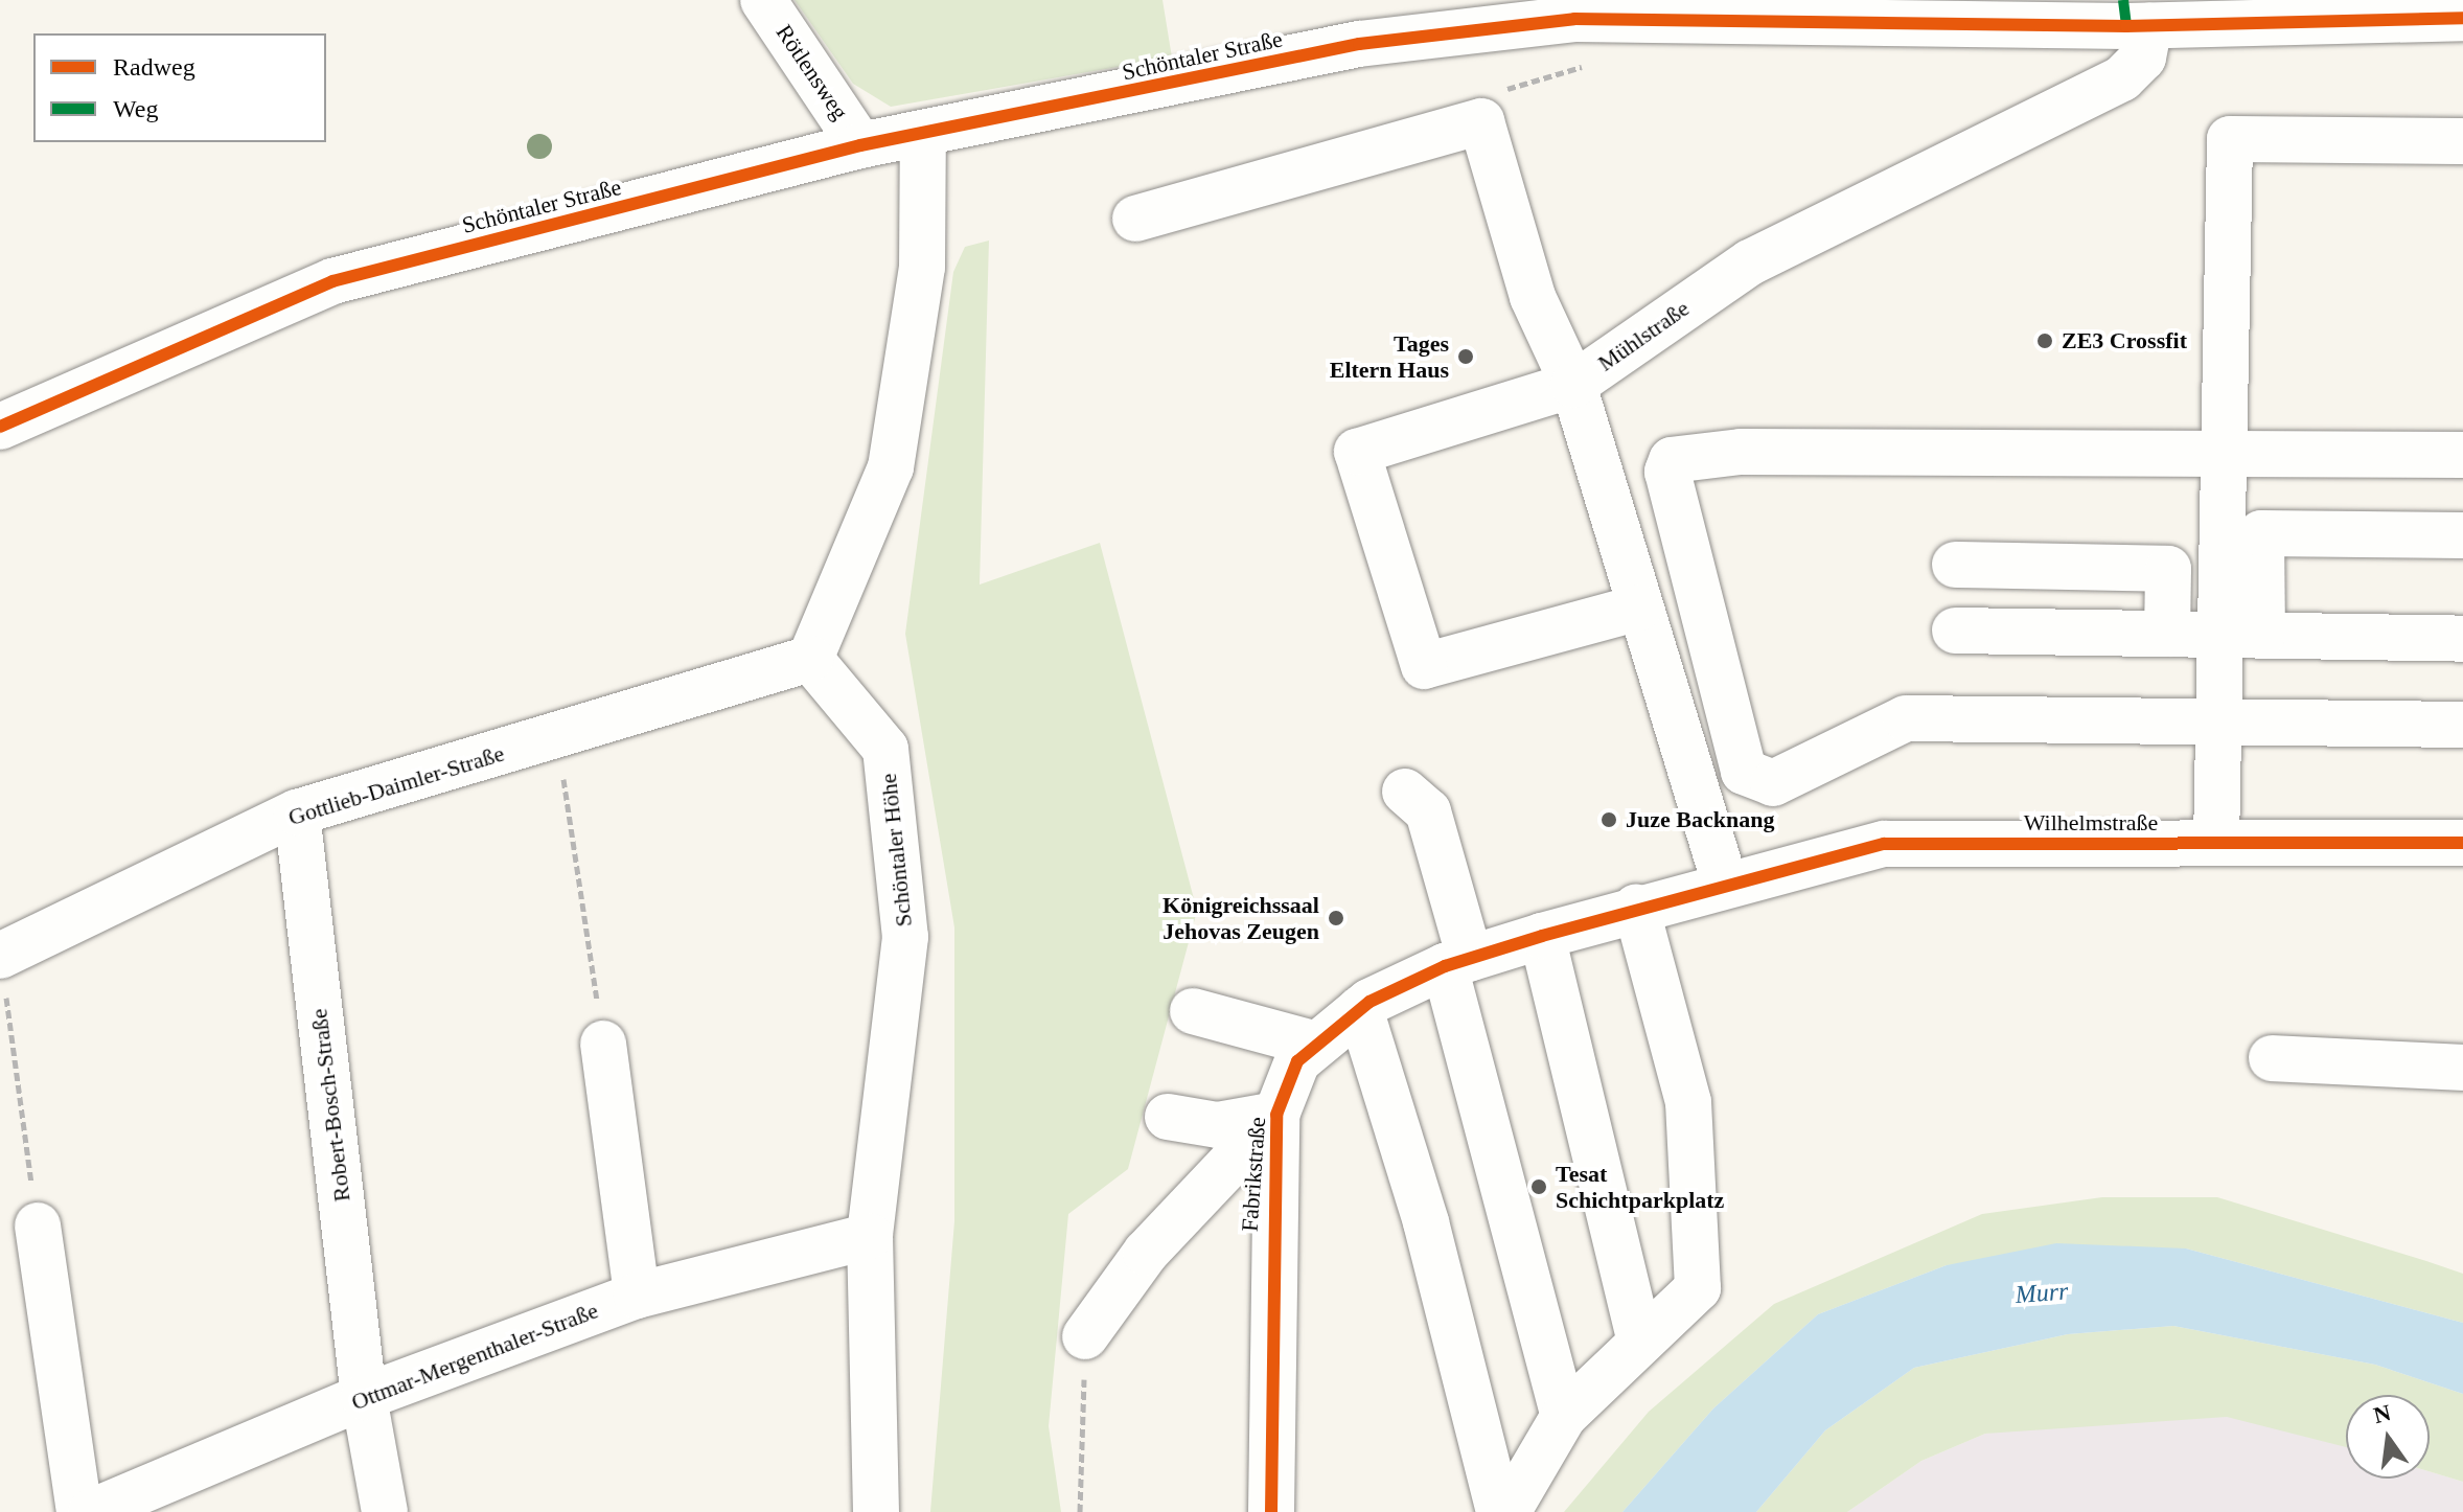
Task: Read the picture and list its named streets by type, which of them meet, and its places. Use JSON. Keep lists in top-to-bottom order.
{
  "streets": {
    "street": [
      "Schöntaler Straße",
      "Rötlensweg",
      "Mühlstraße",
      "Gottlieb-Daimler-Straße",
      "Wilhelmstraße",
      "Schöntaler Höhe",
      "Robert-Bosch-Straße",
      "Fabrikstraße",
      "Ottmar-Mergenthaler-Straße"
    ]
  },
  "crossings": [
    ["Schöntaler Straße", "Rötlensweg"],
    ["Schöntaler Straße", "Mühlstraße"],
    ["Mühlstraße", "Wilhelmstraße"],
    ["Mühlstraße", "Fabrikstraße"],
    ["Gottlieb-Daimler-Straße", "Schöntaler Höhe"],
    ["Gottlieb-Daimler-Straße", "Robert-Bosch-Straße"],
    ["Wilhelmstraße", "Fabrikstraße"],
    ["Schöntaler Höhe", "Ottmar-Mergenthaler-Straße"],
    ["Robert-Bosch-Straße", "Ottmar-Mergenthaler-Straße"]
  ],
  "water": ["Murr"],
  "places": [
    "ZE3 Crossfit",
    "Tages Eltern Haus",
    "Juze Backnang",
    "Königreichssaal Jehovas Zeugen",
    "Tesat Schichtparkplatz"
  ],
  "legend": ["Radweg", "Weg"],
  "north": "top"
}
